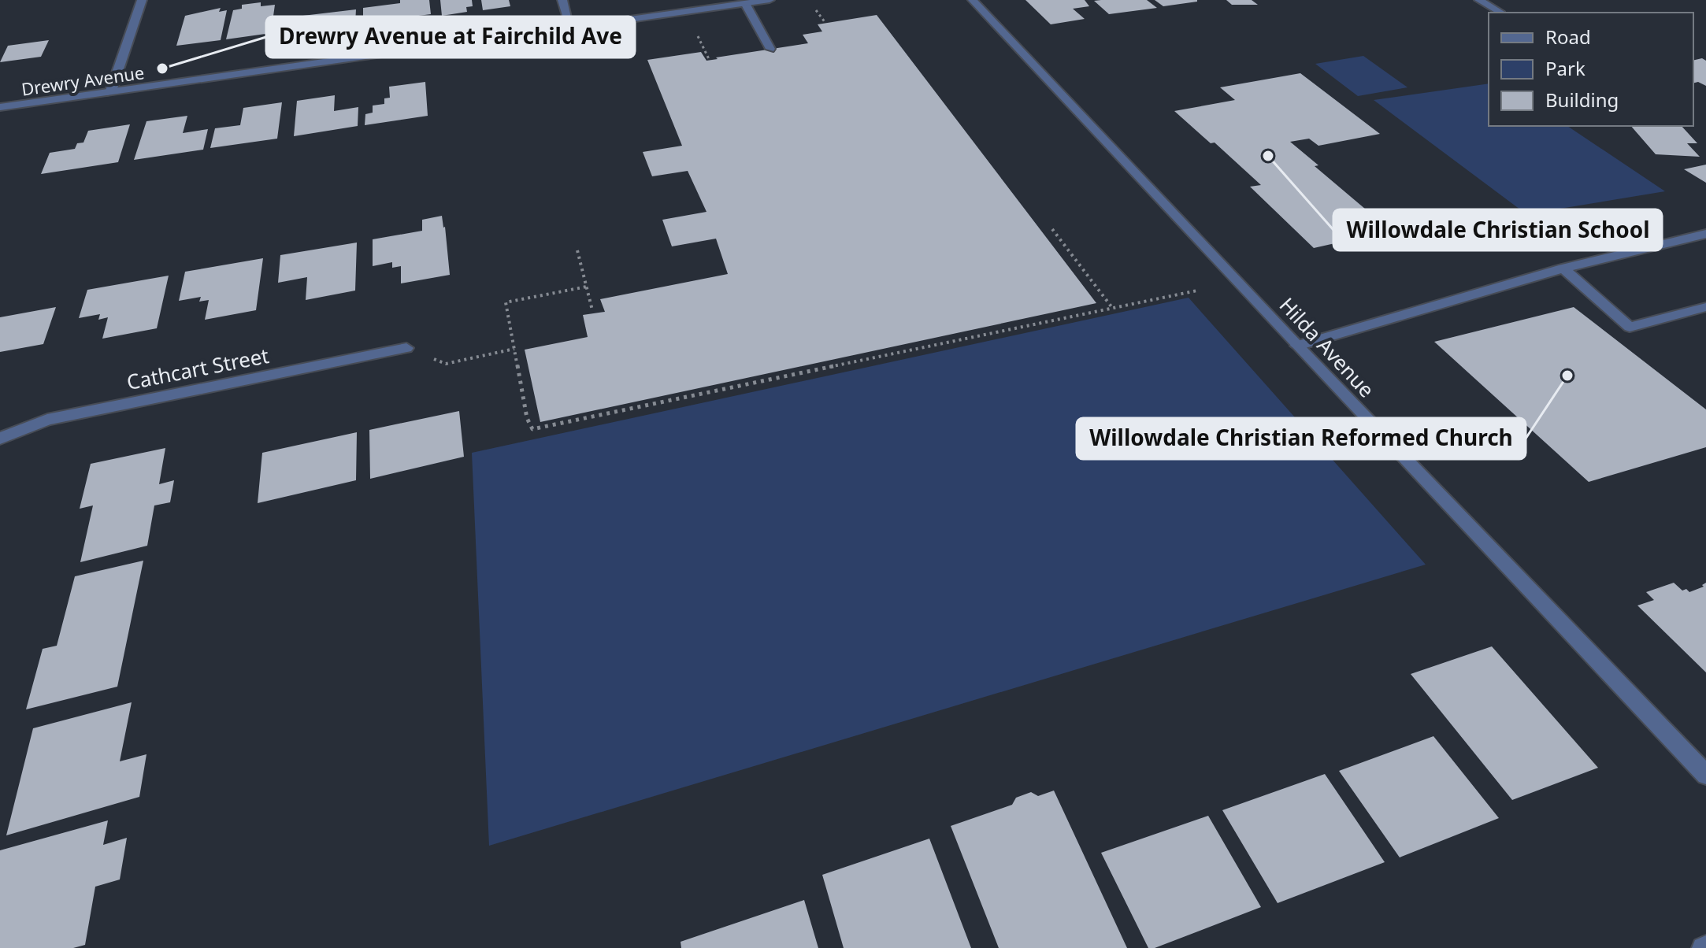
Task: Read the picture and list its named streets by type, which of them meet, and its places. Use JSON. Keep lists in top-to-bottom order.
{
  "streets": {
    "street": ["Drewry Avenue", "Hilda Avenue", "Cathcart Street"]
  },
  "places": ["Drewry Avenue at Fairchild Ave", "Willowdale Christian School", "Willowdale Christian Reformed Church"],
  "legend": ["Road", "Park", "Building"]
}
